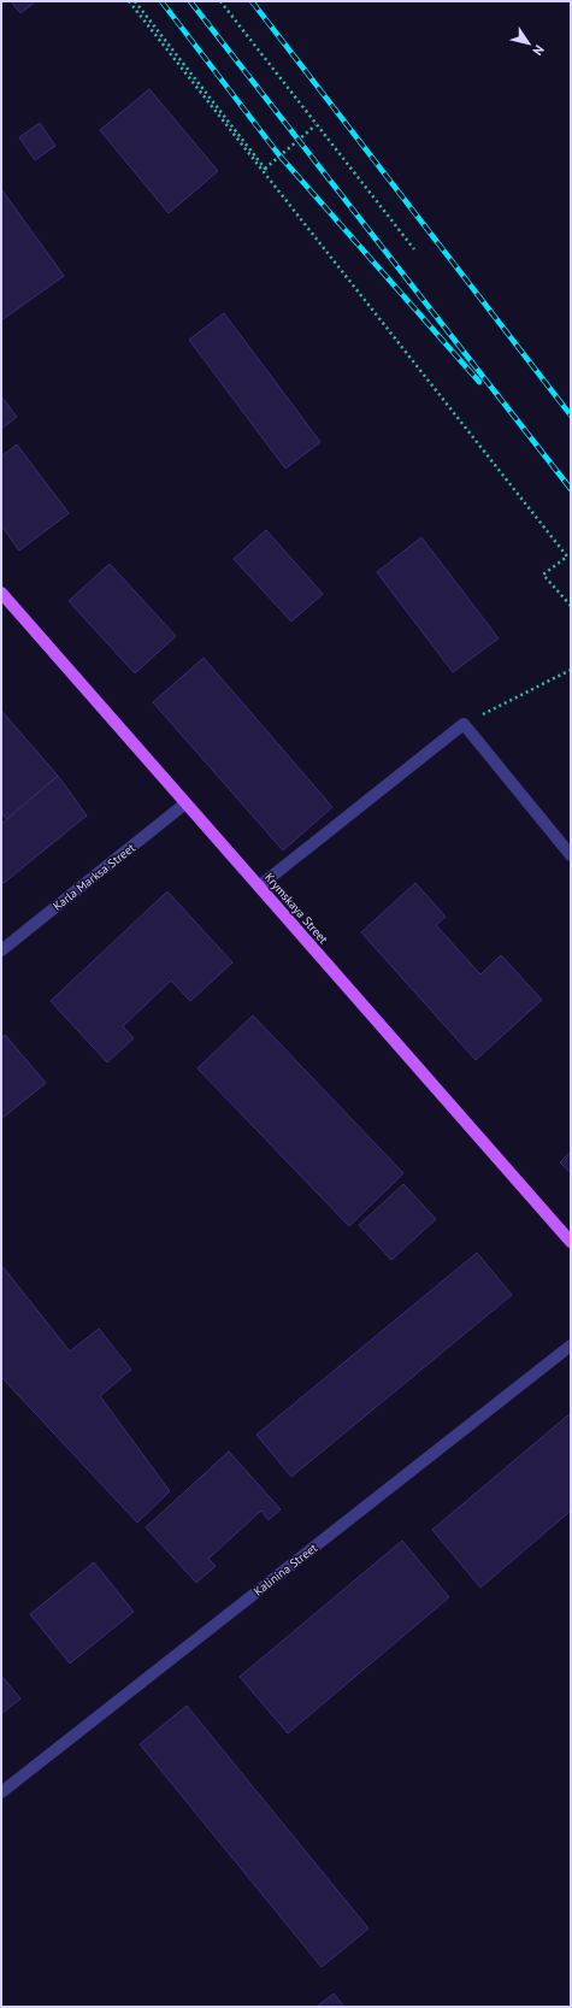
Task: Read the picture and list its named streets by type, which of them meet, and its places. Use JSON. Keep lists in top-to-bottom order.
{
  "streets": {
    "main road": ["Krymskaya Street"],
    "street": ["Karla Marksa Street", "Kalinina Street"]
  },
  "crossings": [
    ["Karla Marksa Street", "Krymskaya Street"]
  ],
  "north": "bottom right"
}
